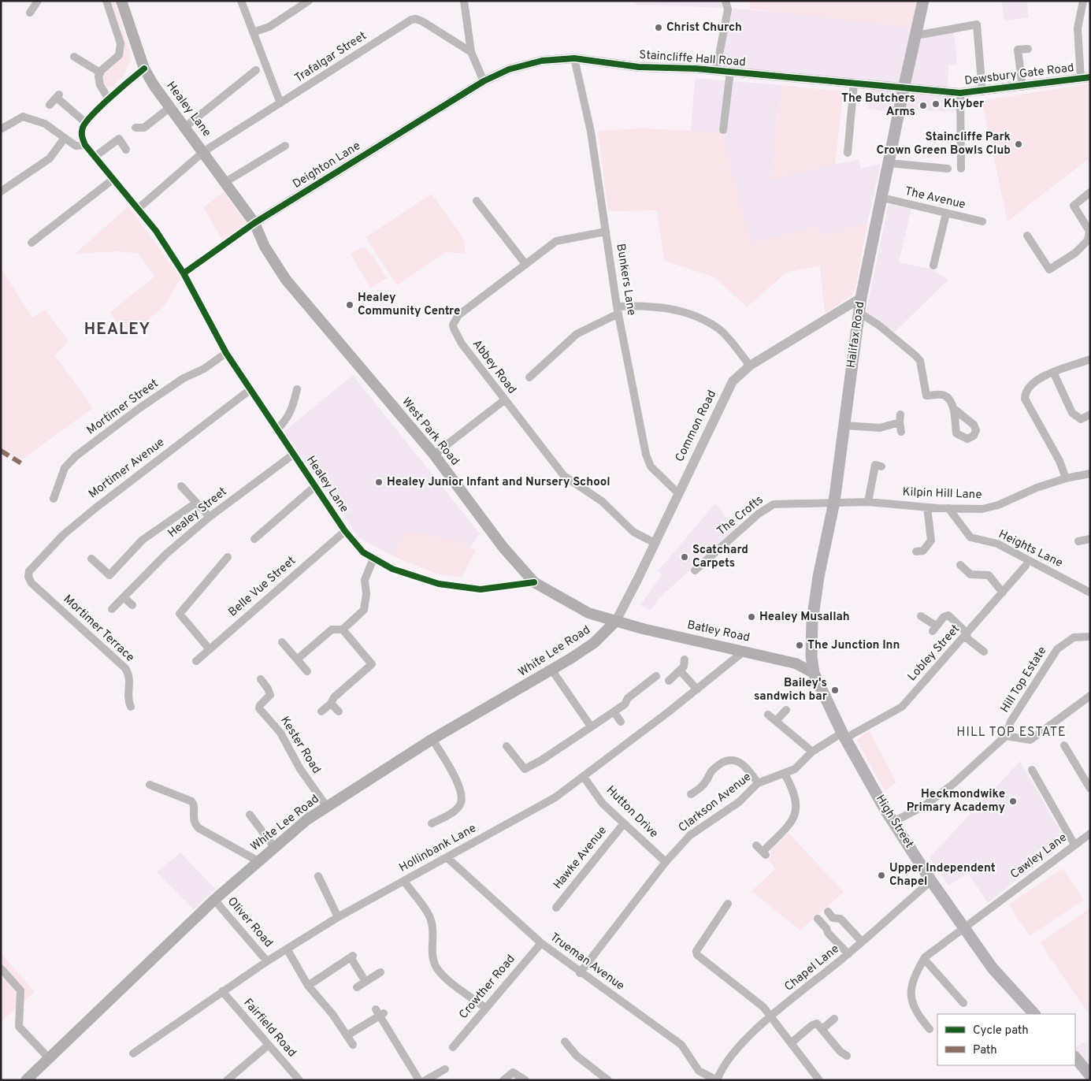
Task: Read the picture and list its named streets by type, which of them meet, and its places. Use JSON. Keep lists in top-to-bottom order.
{
  "streets": {
    "main road": [
      "Healey Lane",
      "Halifax Road",
      "West Park Road",
      "Batley Road",
      "White Lee Road",
      "High Street"
    ],
    "street": [
      "Trafalgar Street",
      "Staincliffe Hall Road",
      "Dewsbury Gate Road",
      "Deighton Lane",
      "The Avenue",
      "Bunkers Lane",
      "Abbey Road",
      "Mortimer Street",
      "Common Road",
      "Mortimer Avenue",
      "Kilpin Hill Lane",
      "Healey Street",
      "The Crofts",
      "Heights Lane",
      "Belle Vue Street",
      "Mortimer Terrace",
      "Lobley Street",
      "Hill Top Estate",
      "Kester Road",
      "Clarkson Avenue",
      "Hutton Drive",
      "Hollinbank Lane",
      "Cawley Lane",
      "Hawke Avenue",
      "Oliver Road",
      "Trueman Avenue",
      "Chapel Lane",
      "Crowther Road",
      "Fairfield Road"
    ]
  },
  "crossings": [
    ["Trafalgar Street", "Healey Lane"],
    ["Staincliffe Hall Road", "Dewsbury Gate Road"],
    ["Staincliffe Hall Road", "Deighton Lane"],
    ["Staincliffe Hall Road", "Bunkers Lane"],
    ["Staincliffe Hall Road", "Halifax Road"],
    ["Dewsbury Gate Road", "Halifax Road"],
    ["Healey Lane", "Deighton Lane"],
    ["Healey Lane", "Mortimer Street"],
    ["Healey Lane", "West Park Road"],
    ["Healey Lane", "Mortimer Avenue"],
    ["Healey Lane", "Healey Street"],
    ["Healey Lane", "Belle Vue Street"],
    ["Deighton Lane", "West Park Road"],
    ["The Avenue", "Halifax Road"],
    ["Bunkers Lane", "Abbey Road"],
    ["Bunkers Lane", "Common Road"],
    ["Halifax Road", "Common Road"],
    ["Halifax Road", "Kilpin Hill Lane"],
    ["Halifax Road", "The Crofts"],
    ["Halifax Road", "Batley Road"],
    ["Halifax Road", "High Street"],
    ["Abbey Road", "Common Road"],
    ["Common Road", "West Park Road"],
    ["Common Road", "Batley Road"],
    ["Common Road", "White Lee Road"],
    ["West Park Road", "Batley Road"],
    ["West Park Road", "White Lee Road"],
    ["Mortimer Avenue", "Mortimer Terrace"],
    ["Kilpin Hill Lane", "The Crofts"],
    ["Kilpin Hill Lane", "Heights Lane"],
    ["Batley Road", "White Lee Road"],
    ["Batley Road", "High Street"],
    ["Batley Road", "Hollinbank Lane"],
    ["White Lee Road", "Kester Road"],
    ["White Lee Road", "Oliver Road"],
    ["Lobley Street", "Clarkson Avenue"],
    ["Lobley Street", "High Street"],
    ["Hill Top Estate", "High Street"],
    ["Clarkson Avenue", "Hutton Drive"],
    ["Clarkson Avenue", "High Street"],
    ["Clarkson Avenue", "Trueman Avenue"],
    ["Hutton Drive", "Hollinbank Lane"],
    ["Hutton Drive", "Hawke Avenue"],
    ["High Street", "Cawley Lane"],
    ["High Street", "Chapel Lane"],
    ["Hollinbank Lane", "Oliver Road"],
    ["Hollinbank Lane", "Trueman Avenue"],
    ["Hollinbank Lane", "Fairfield Road"],
    ["Trueman Avenue", "Chapel Lane"],
    ["Trueman Avenue", "Crowther Road"]
  ],
  "districts": ["HEALEY", "HILL TOP ESTATE"],
  "places": [
    "Christ Church",
    "Khyber",
    "The Butchers Arms",
    "Staincliffe Park Crown Green Bowls Club",
    "Healey Community Centre",
    "Healey Junior Infant and Nursery School",
    "Scatchard Carpets",
    "Healey Musallah",
    "The Junction Inn",
    "Bailey's sandwich bar",
    "Heckmondwike Primary Academy",
    "Upper Independent Chapel"
  ],
  "legend": ["Cycle path", "Path"]
}
